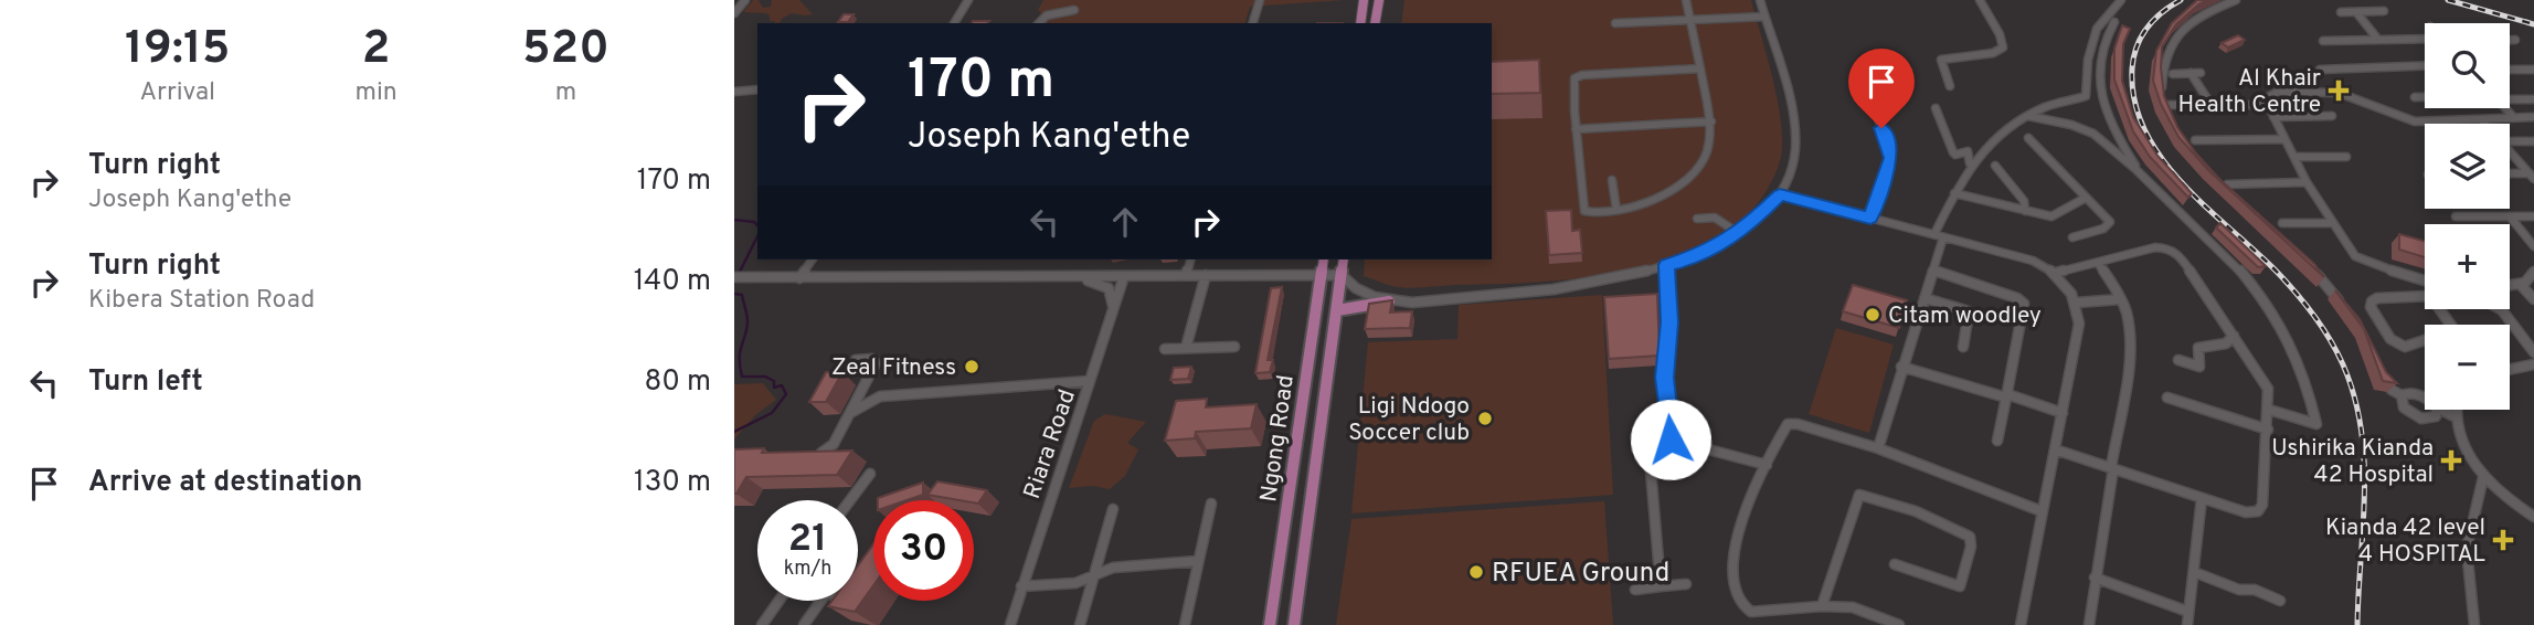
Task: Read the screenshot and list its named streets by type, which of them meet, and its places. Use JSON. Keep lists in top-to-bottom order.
{
  "streets": {
    "main road": ["Ngong Road"],
    "street": ["Riara Road"]
  },
  "places": {
    "health": ["Al Khair Health Centre", "Ushirika Kianda 42 Hospital", "Kianda 42 level 4 HOSPITAL"],
    "other": [
      "Citam woodley",
      "Zeal Fitness",
      "Ligi Ndogo Soccer club",
      "RFUEA Ground"
    ]
  },
  "page": {
    "eta": [
      "19:15",
      "Arrival",
      "2",
      "min",
      "520",
      "m"
    ],
    "map_buttons": ["+", "−"],
    "turn": ["170 m", "Joseph Kang'ethe"],
    "list": [
      {
        "name": "Turn right",
        "note": "Joseph Kang'ethe",
        "value": "170 m"
      },
      {
        "name": "Turn right",
        "note": "Kibera Station Road",
        "value": "140 m"
      },
      {
        "name": "Turn left",
        "value": "80 m"
      },
      {
        "name": "Arrive at destination",
        "value": "130 m"
      }
    ],
    "speed": "21 km/h",
    "limit": "30"
  }
}
